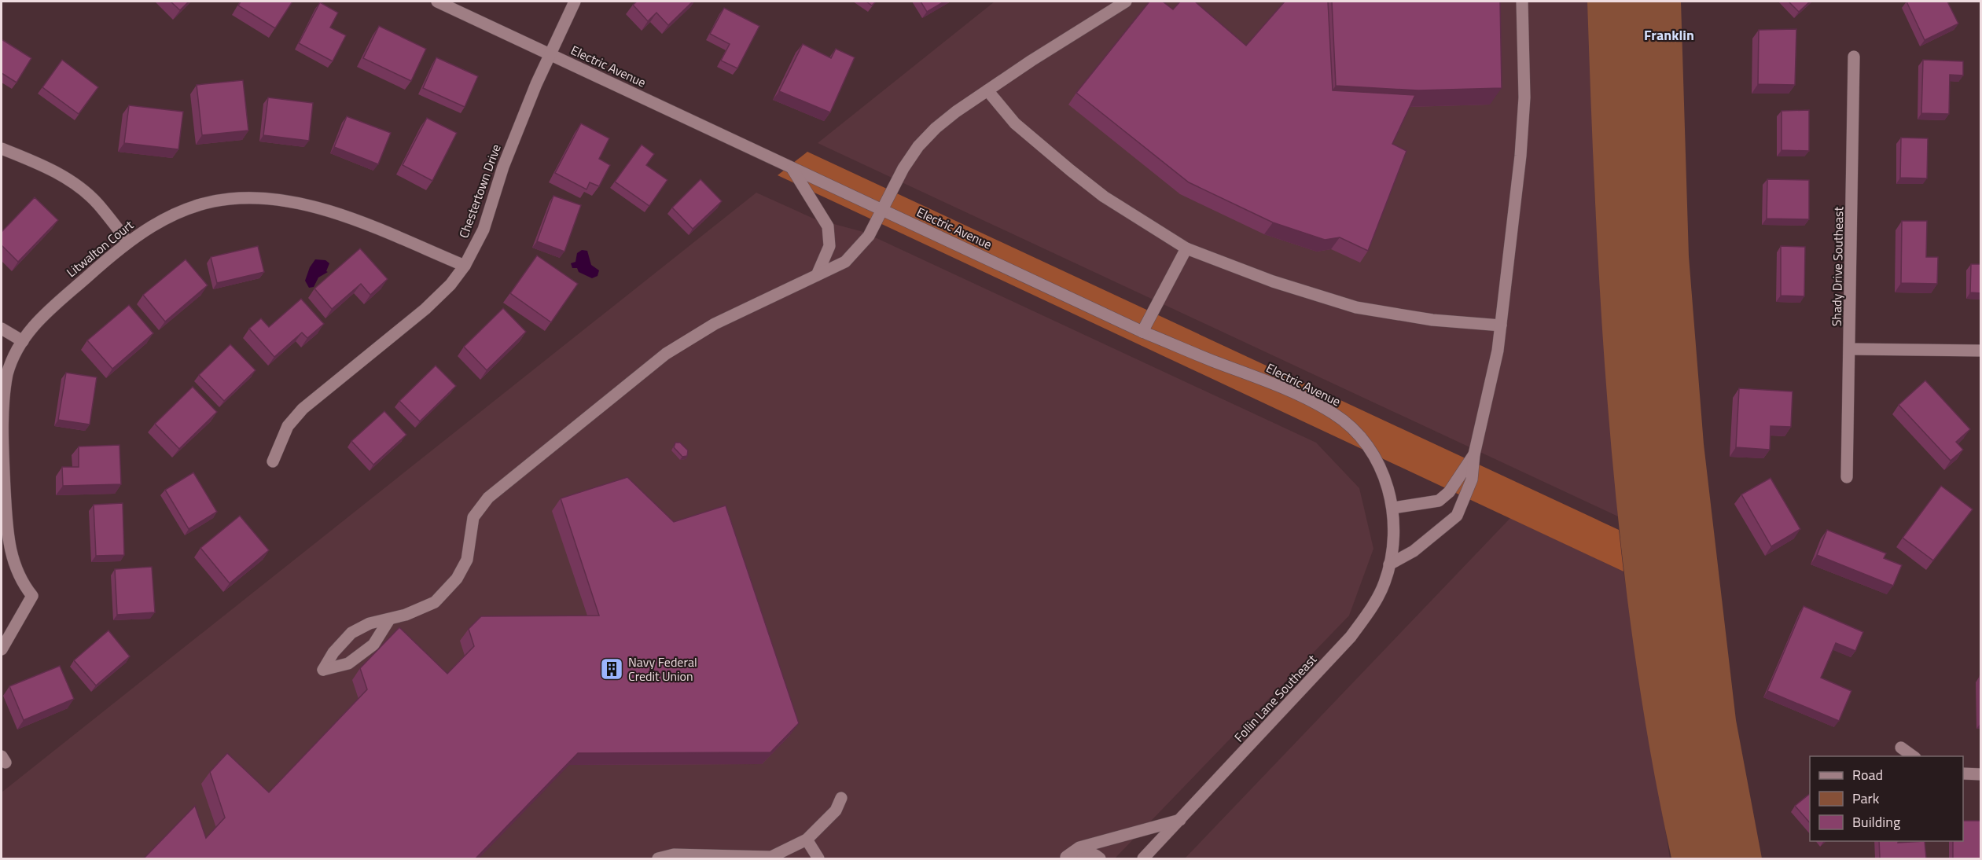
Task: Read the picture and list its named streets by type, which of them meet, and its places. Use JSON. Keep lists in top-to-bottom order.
{
  "streets": {
    "street": [
      "Electric Avenue",
      "Chestertown Drive",
      "Litwalton Court",
      "Shady Drive Southeast",
      "Follin Lane Southeast"
    ]
  },
  "crossings": [
    ["Electric Avenue", "Chestertown Drive"],
    ["Electric Avenue", "Follin Lane Southeast"],
    ["Chestertown Drive", "Litwalton Court"]
  ],
  "districts": ["Franklin"],
  "places": {
    "building": ["Navy Federal Credit Union"]
  },
  "legend": ["Road", "Park", "Building"]
}
